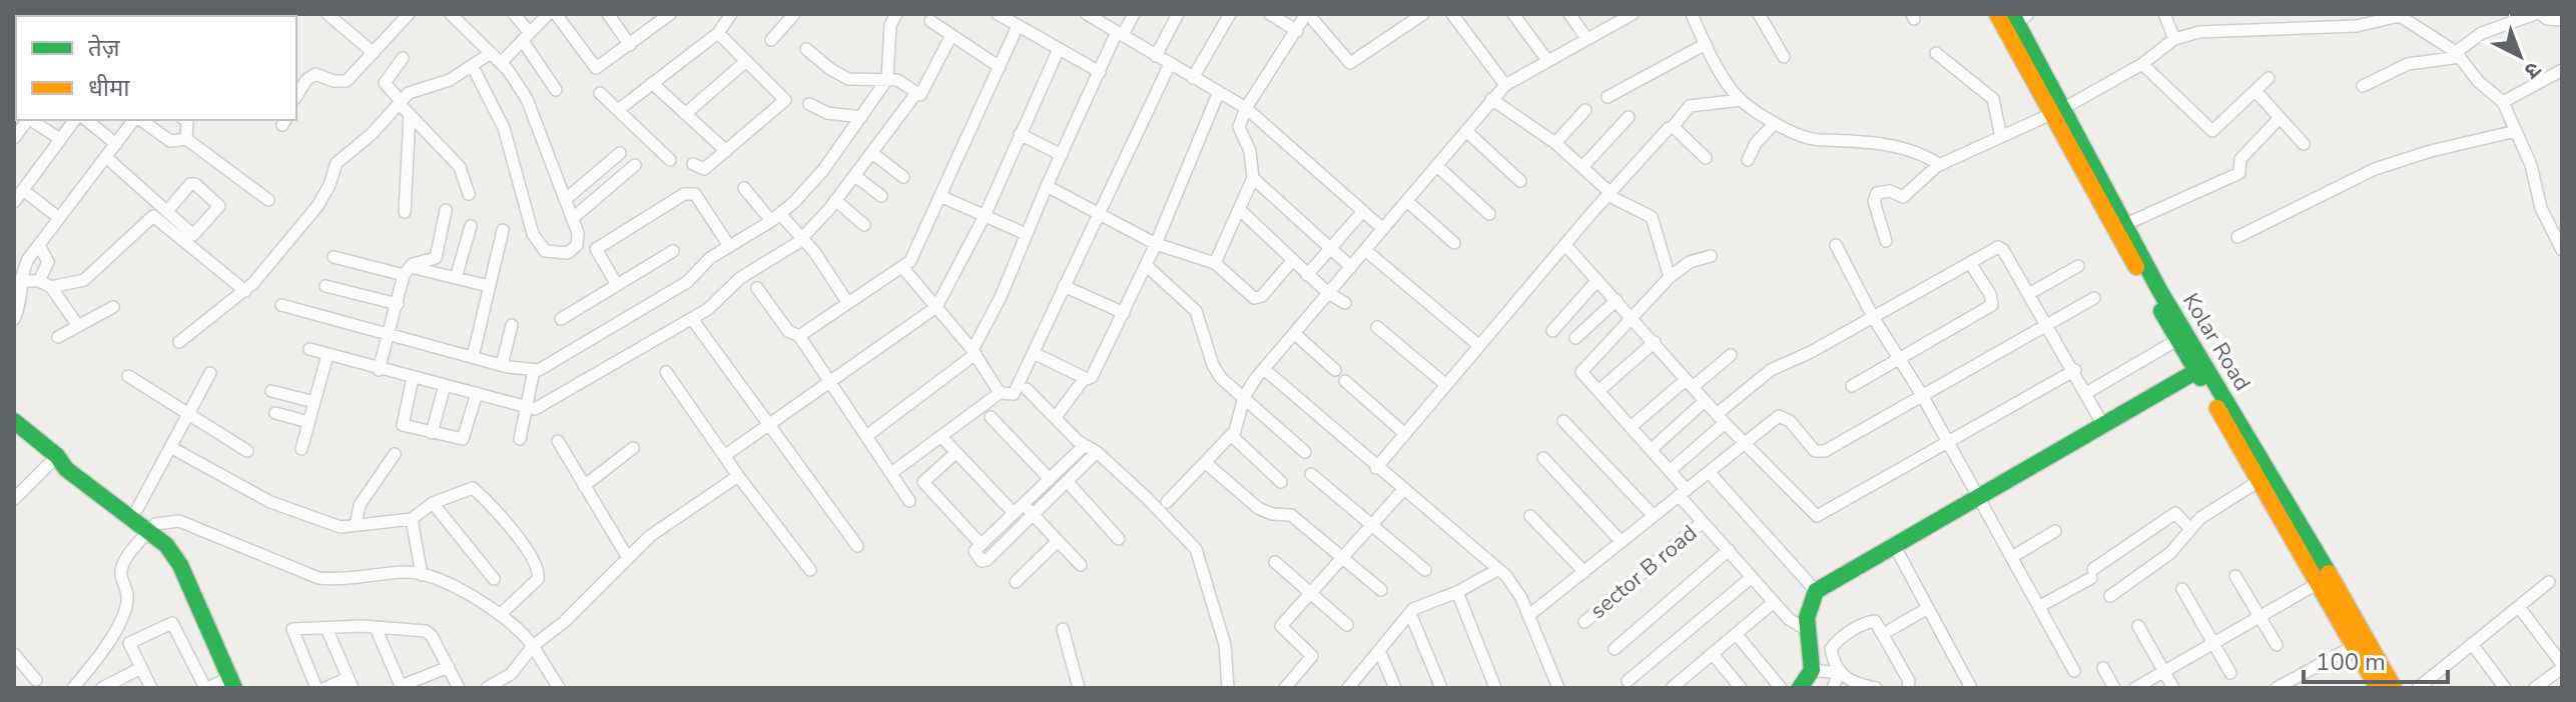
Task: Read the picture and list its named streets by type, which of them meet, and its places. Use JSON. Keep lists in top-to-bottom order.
{
  "streets": {
    "main road": ["Kolar Road"],
    "street": ["sector B road"]
  },
  "legend": ["तेज़", "धीमा"],
  "scale_bar": "100 m",
  "north": "bottom right"
}
